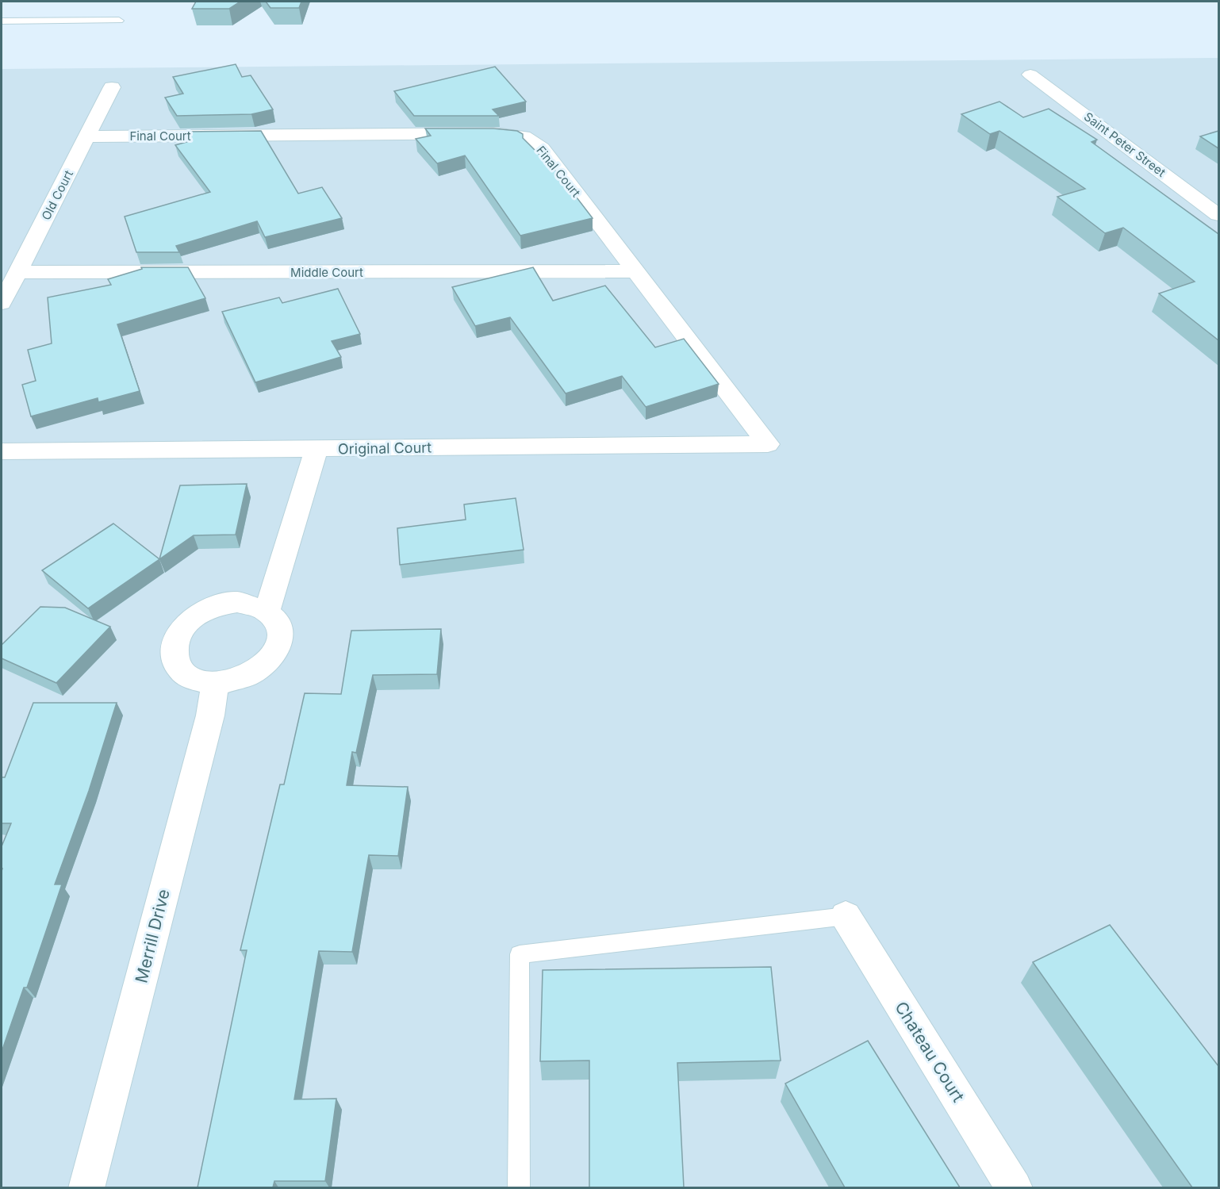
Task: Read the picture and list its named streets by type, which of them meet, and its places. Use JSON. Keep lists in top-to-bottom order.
{
  "streets": {
    "street": [
      "Final Court",
      "Saint Peter Street",
      "Old Court",
      "Middle Court",
      "Original Court",
      "Merrill Drive",
      "Chateau Court"
    ]
  },
  "crossings": [
    ["Final Court", "Old Court"],
    ["Final Court", "Middle Court"],
    ["Final Court", "Original Court"],
    ["Old Court", "Middle Court"]
  ]
}
